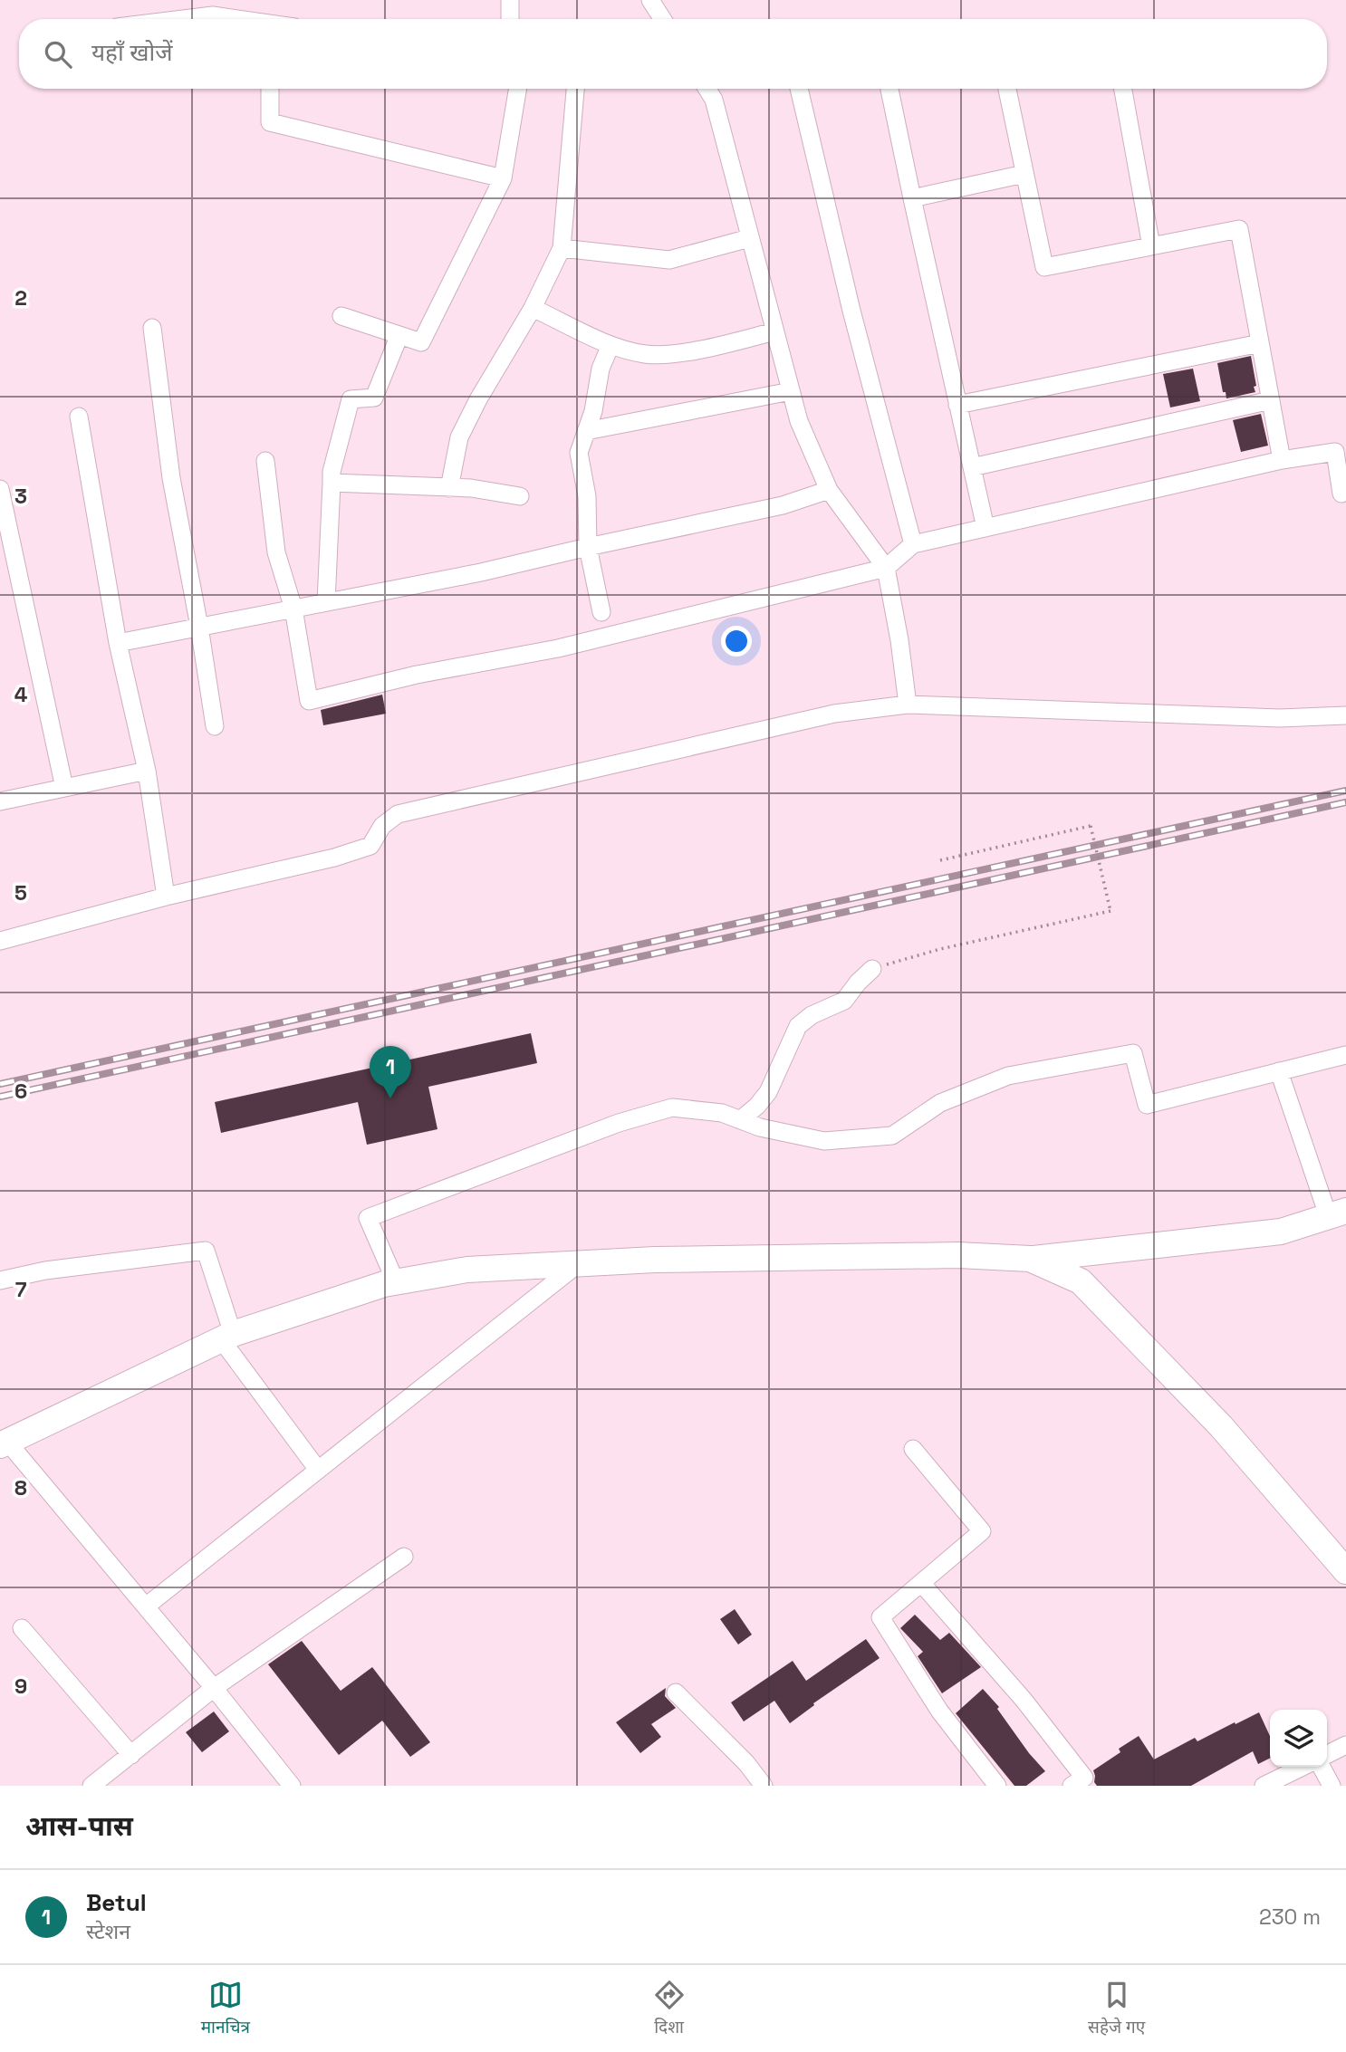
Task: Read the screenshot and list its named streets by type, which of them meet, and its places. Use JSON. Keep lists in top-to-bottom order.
{
  "page": {
    "search": "यहाँ खोजें",
    "pins": "1",
    "heading": "आस-पास",
    "list": [
      {
        "mark": "1",
        "name": "Betul",
        "note": "स्टेशन",
        "value": "230 m"
      }
    ],
    "nav": ["मानचित्र", "दिशा", "सहेजे गए"]
  },
  "grid": {
    "rows": [
      "2",
      "3",
      "4",
      "5",
      "6",
      "7",
      "8",
      "9"
    ]
  }
}
